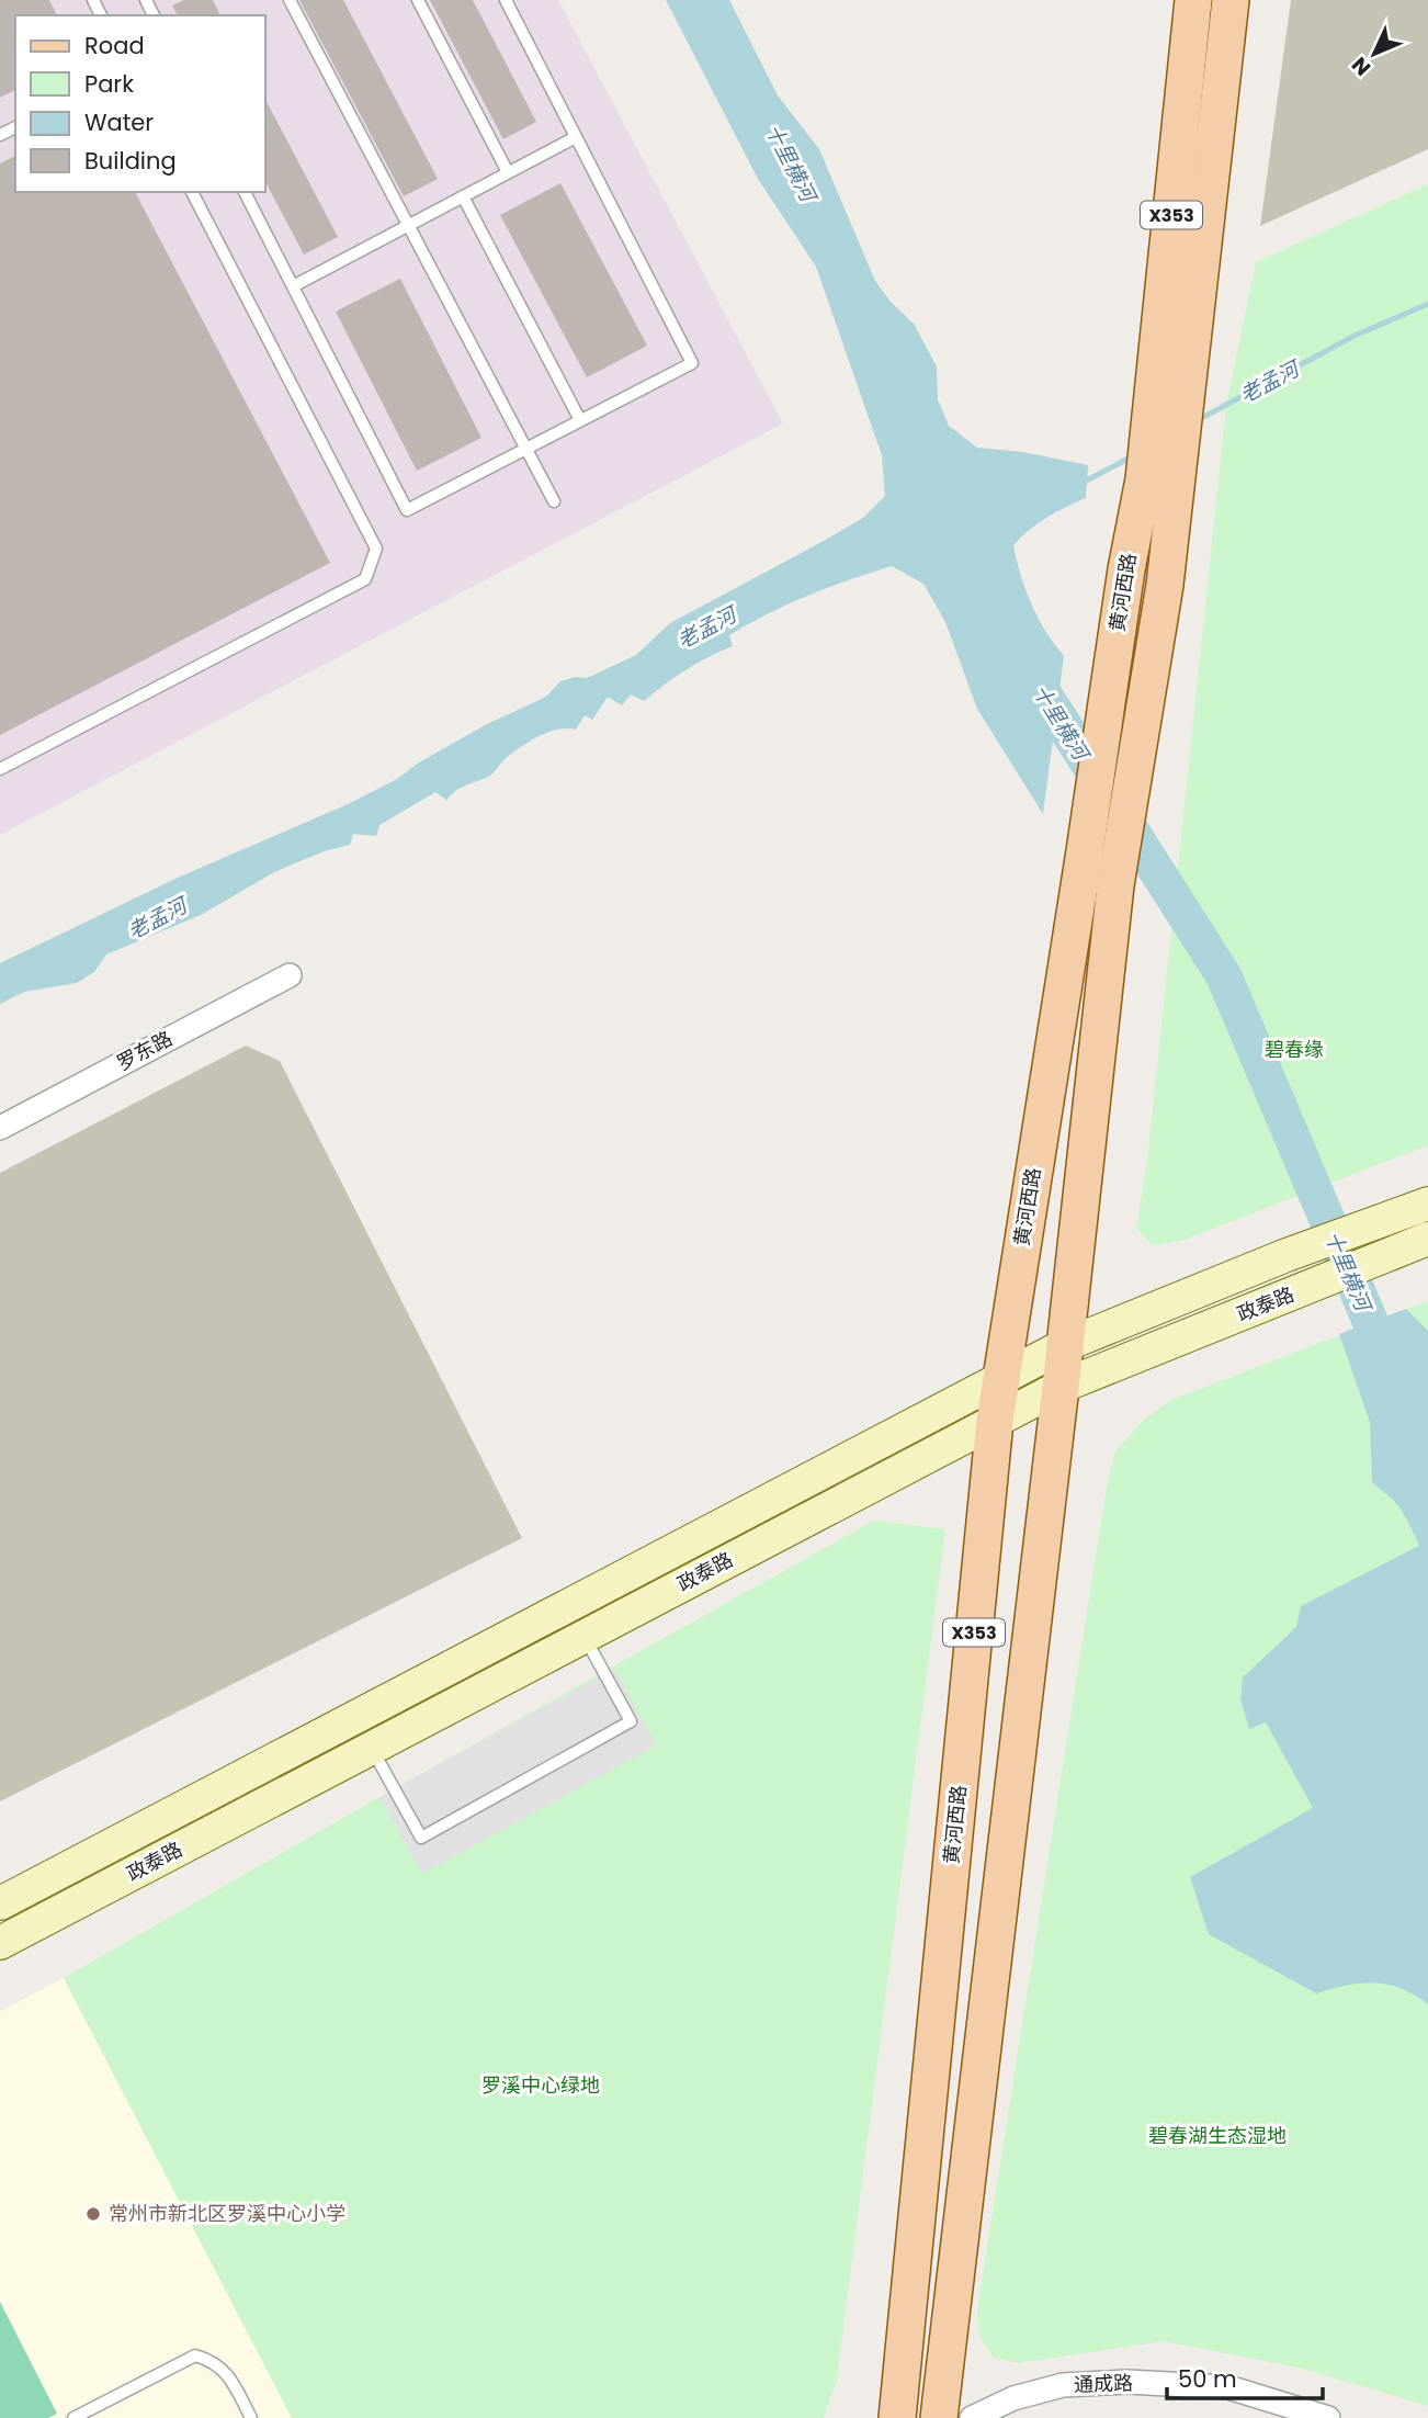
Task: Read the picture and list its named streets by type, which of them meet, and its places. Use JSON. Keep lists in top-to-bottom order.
{
  "streets": {
    "main road": ["X353", "黄河西路", "政泰路"],
    "street": ["罗东路", "通成路"]
  },
  "crossings": [
    ["黄河西路", "政泰路"]
  ],
  "water": ["十里横河", "老孟河"],
  "parks": ["碧春缘", "罗溪中心绿地", "碧春湖生态湿地"],
  "places": ["常州市新北区罗溪中心小学"],
  "legend": [
    "Road",
    "Park",
    "Water",
    "Building"
  ],
  "scale_bar": "50 m",
  "north": "bottom left"
}
